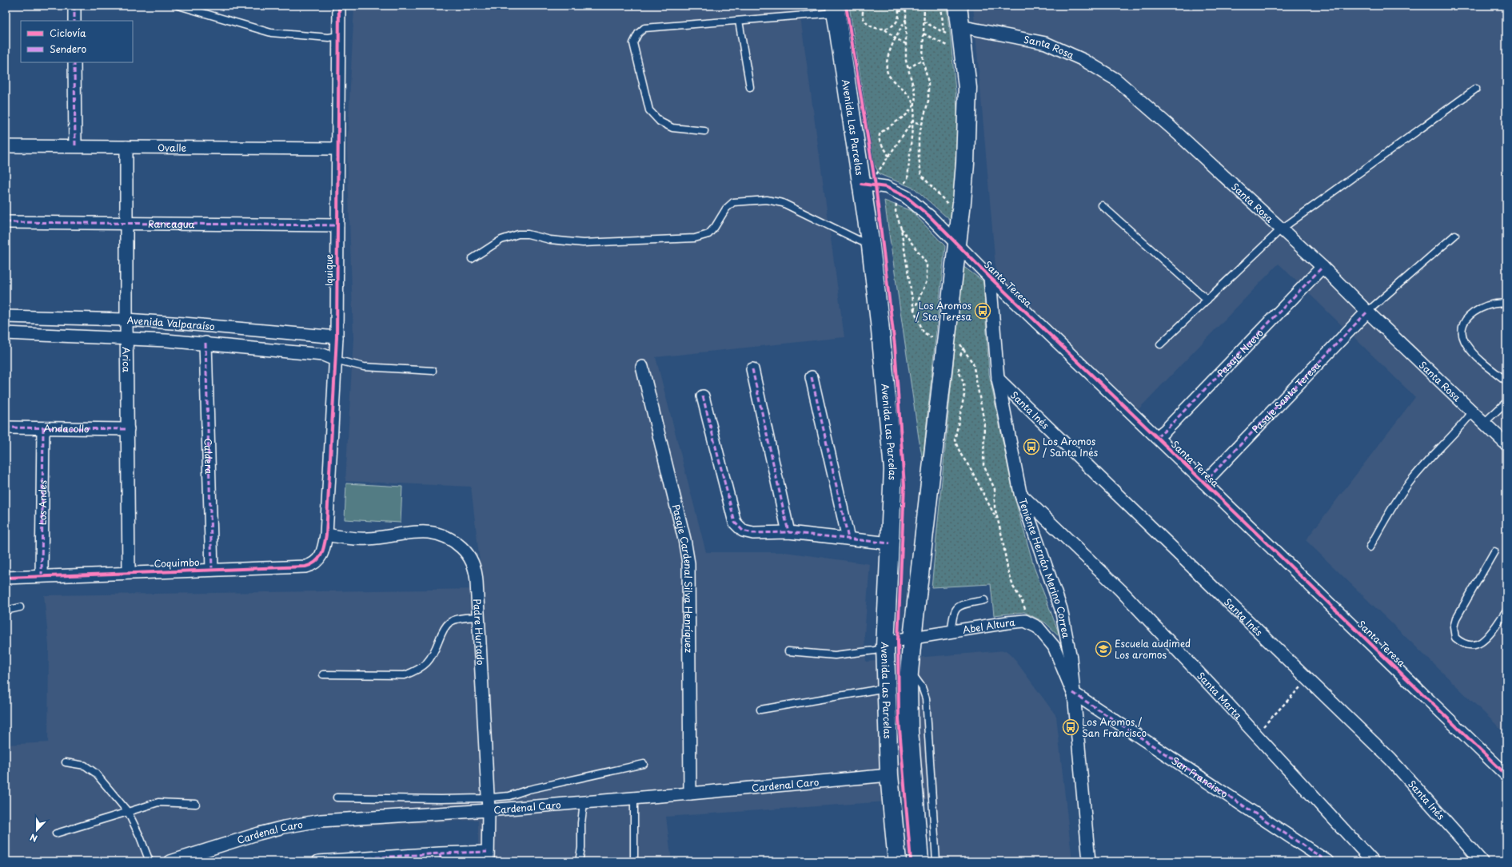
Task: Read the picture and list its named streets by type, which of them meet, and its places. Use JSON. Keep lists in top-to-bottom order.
{
  "streets": {
    "street": [
      "Santa Rosa",
      "Avenida Las Parcelas",
      "Ovalle",
      "Rancagua",
      "Iquique",
      "Santa Teresa",
      "Avenida Valparaíso",
      "Pasaje Nuevo",
      "Arica",
      "Pasaje Santa Teresa",
      "Santa Inés",
      "Andacollo",
      "Caldera",
      "Los Andes",
      "Coquimbo",
      "Teniente Hernán Merino Correa",
      "Pasaje Cardenal Silva Henríquez",
      "Abel Altura",
      "Padre Hurtado",
      "Santa Marta",
      "San Francisco",
      "Cardenal Caro"
    ]
  },
  "crossings": [
    ["Santa Rosa", "Pasaje Nuevo"],
    ["Santa Rosa", "Pasaje Santa Teresa"],
    ["Avenida Las Parcelas", "Santa Teresa"],
    ["Avenida Las Parcelas", "Abel Altura"],
    ["Avenida Las Parcelas", "Cardenal Caro"],
    ["Ovalle", "Iquique"],
    ["Ovalle", "Arica"],
    ["Rancagua", "Iquique"],
    ["Rancagua", "Arica"],
    ["Iquique", "Avenida Valparaíso"],
    ["Iquique", "Coquimbo"],
    ["Iquique", "Padre Hurtado"],
    ["Santa Teresa", "Pasaje Nuevo"],
    ["Santa Teresa", "Pasaje Santa Teresa"],
    ["Santa Teresa", "Teniente Hernán Merino Correa"],
    ["Avenida Valparaíso", "Arica"],
    ["Avenida Valparaíso", "Caldera"],
    ["Arica", "Andacollo"],
    ["Arica", "Coquimbo"],
    ["Santa Inés", "Teniente Hernán Merino Correa"],
    ["Andacollo", "Los Andes"],
    ["Caldera", "Coquimbo"],
    ["Los Andes", "Coquimbo"],
    ["Coquimbo", "Padre Hurtado"],
    ["Teniente Hernán Merino Correa", "Abel Altura"],
    ["Teniente Hernán Merino Correa", "Santa Marta"],
    ["Teniente Hernán Merino Correa", "San Francisco"],
    ["Pasaje Cardenal Silva Henríquez", "Cardenal Caro"],
    ["Abel Altura", "San Francisco"],
    ["Padre Hurtado", "Cardenal Caro"]
  ],
  "places": {
    "bus stop": ["Los Aromos / Sta Teresa", "Los Aromos / Santa Inés", "Los Aromos / San Francisco"],
    "school or university": ["Escuela audimed Los aromos"]
  },
  "legend": ["Ciclovía", "Sendero"],
  "north": "bottom"
}
